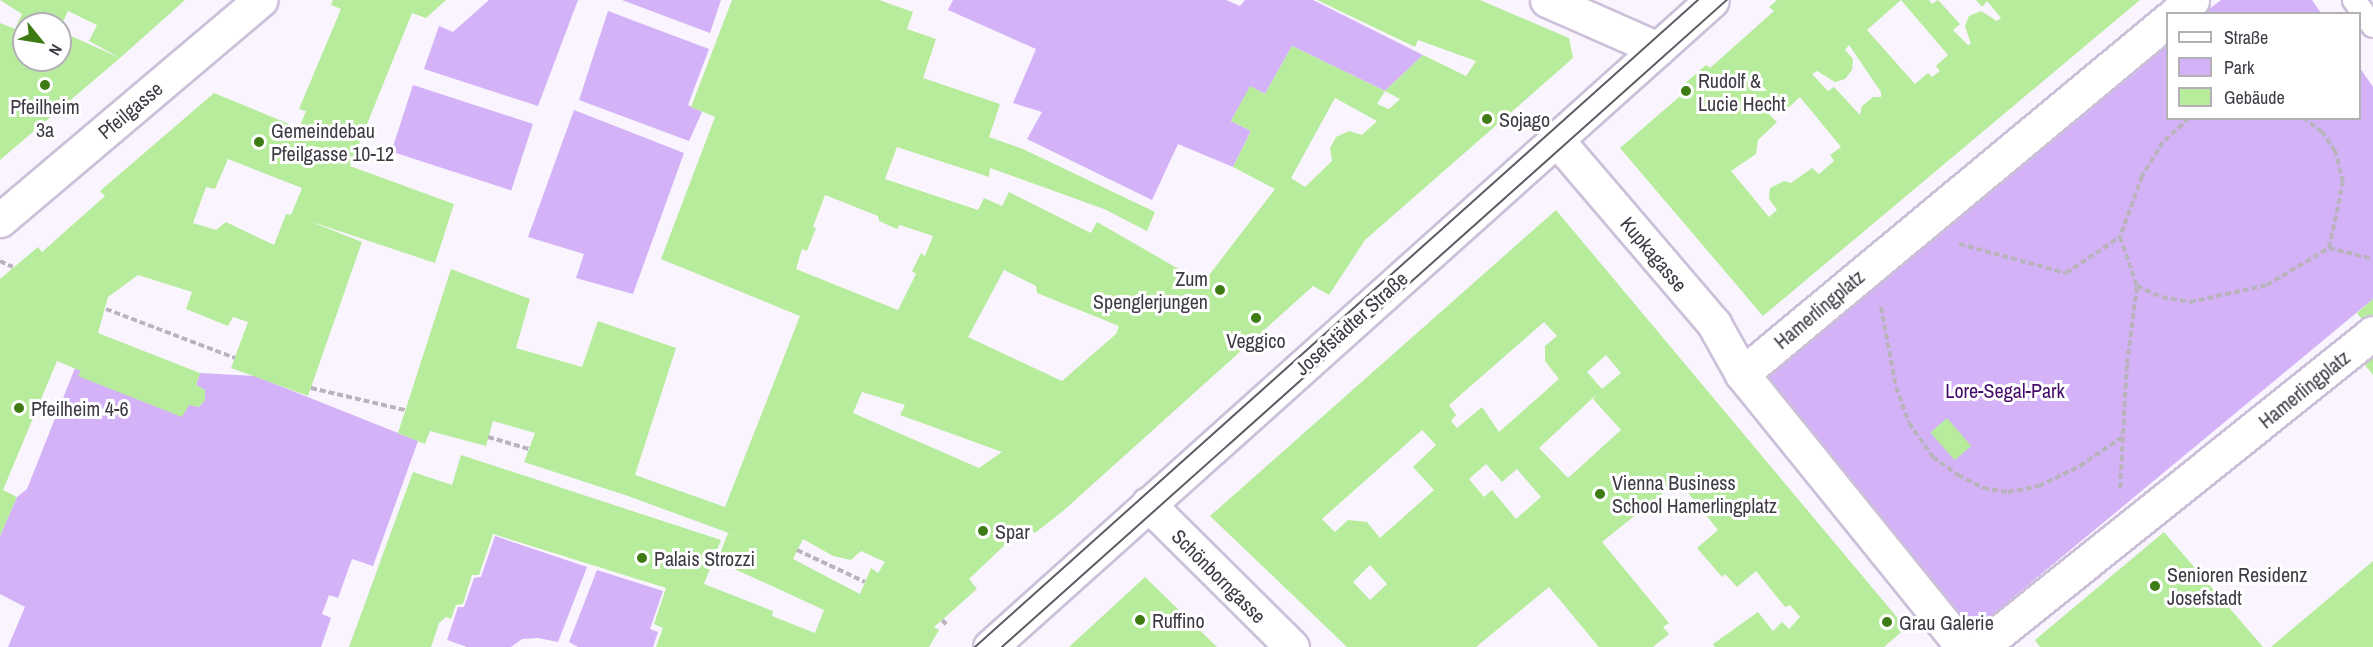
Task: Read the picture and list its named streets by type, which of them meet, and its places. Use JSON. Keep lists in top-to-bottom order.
{
  "streets": {
    "street": [
      "Pfeilgasse",
      "Kupkagasse",
      "Hamerlingplatz",
      "Josefstädter Straße",
      "Schönborngasse"
    ]
  },
  "crossings": [
    ["Kupkagasse", "Hamerlingplatz"],
    ["Kupkagasse", "Josefstädter Straße"],
    ["Josefstädter Straße", "Schönborngasse"]
  ],
  "parks": ["Lore-Segal-Park"],
  "places": [
    "Pfeilheim 3a",
    "Rudolf & Lucie Hecht",
    "Sojago",
    "Gemeindebau Pfeilgasse 10-12",
    "Zum Spenglerjungen",
    "Veggico",
    "Pfeilheim 4-6",
    "Vienna Business School Hamerlingplatz",
    "Spar",
    "Palais Strozzi",
    "Senioren Residenz Josefstadt",
    "Ruffino",
    "Grau Galerie"
  ],
  "legend": ["Straße", "Park", "Gebäude"],
  "north": "bottom right"
}
